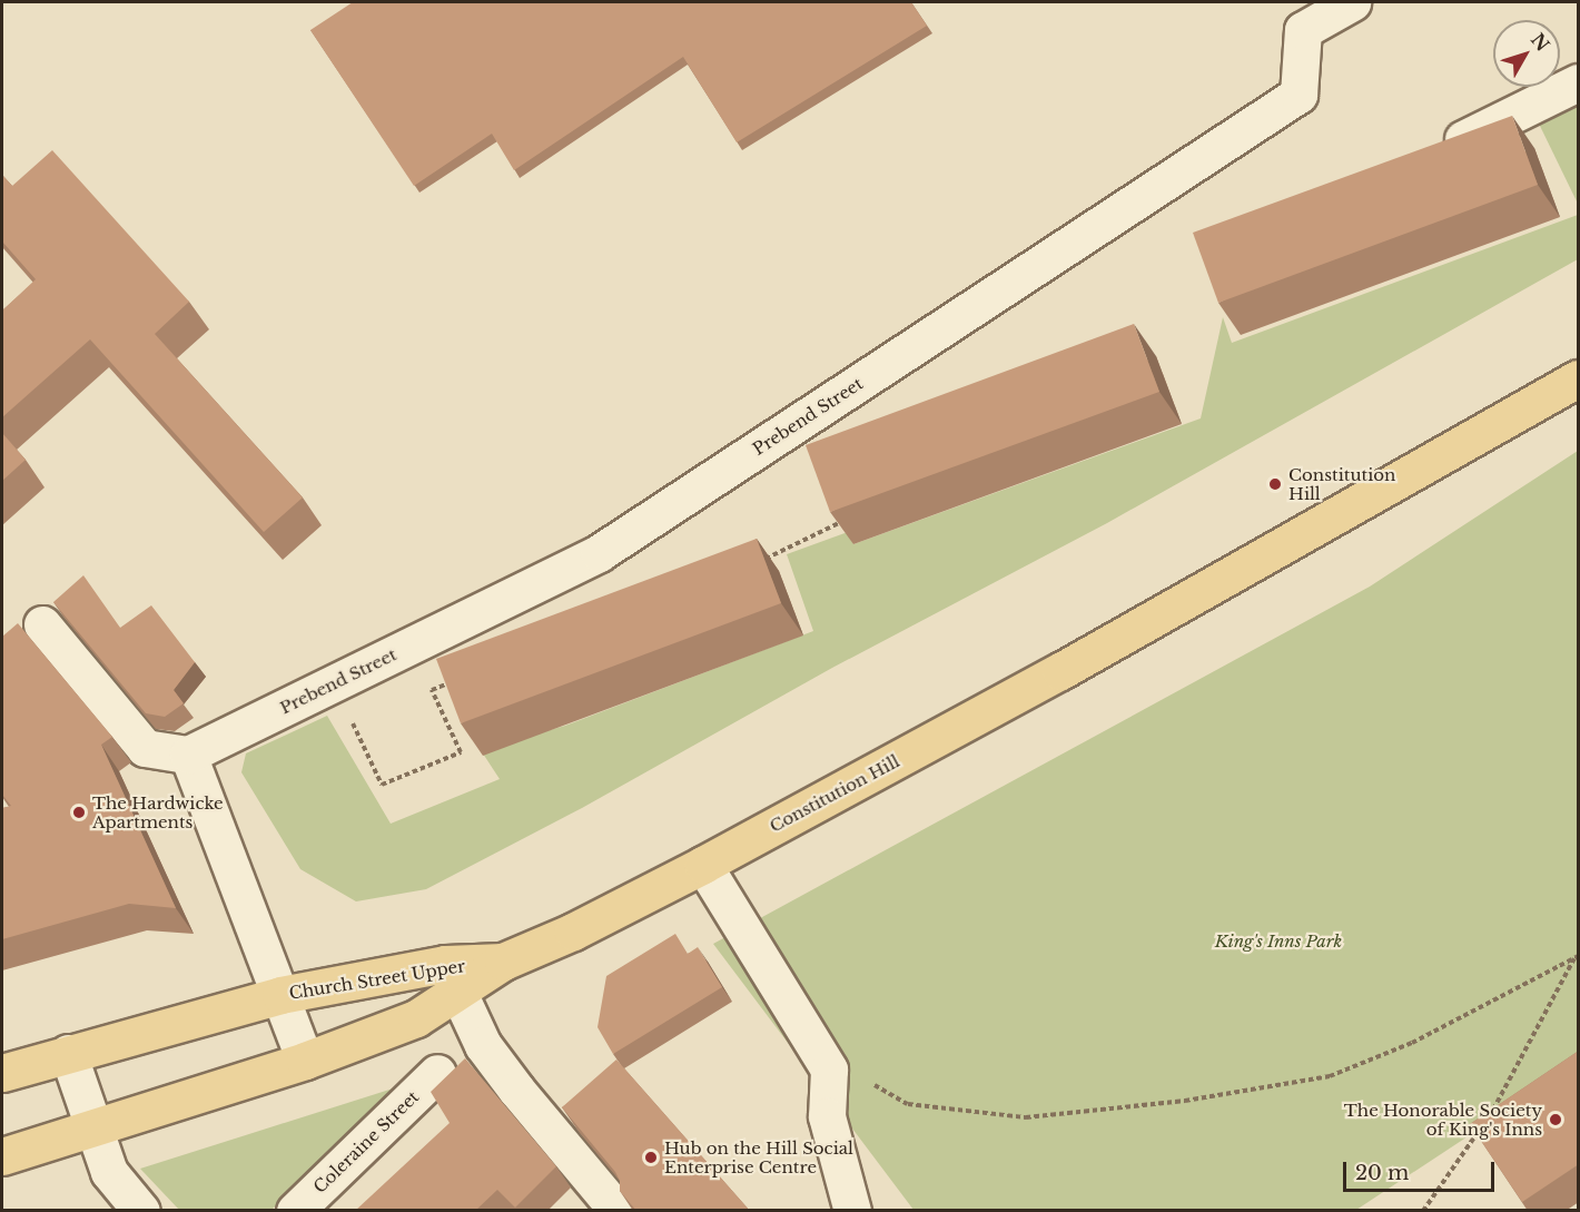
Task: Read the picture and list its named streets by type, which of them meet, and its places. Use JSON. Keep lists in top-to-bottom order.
{
  "streets": {
    "main road": ["Constitution Hill", "Church Street Upper"],
    "street": ["Prebend Street", "Coleraine Street"]
  },
  "crossings": [
    ["Constitution Hill", "Church Street Upper"]
  ],
  "parks": ["King's Inns Park"],
  "places": [
    "Constitution Hill",
    "The Hardwicke Apartments",
    "The Honorable Society of King's Inns",
    "Hub on the Hill Social Enterprise Centre"
  ],
  "scale_bar": "20 m",
  "north": "top right"
}
